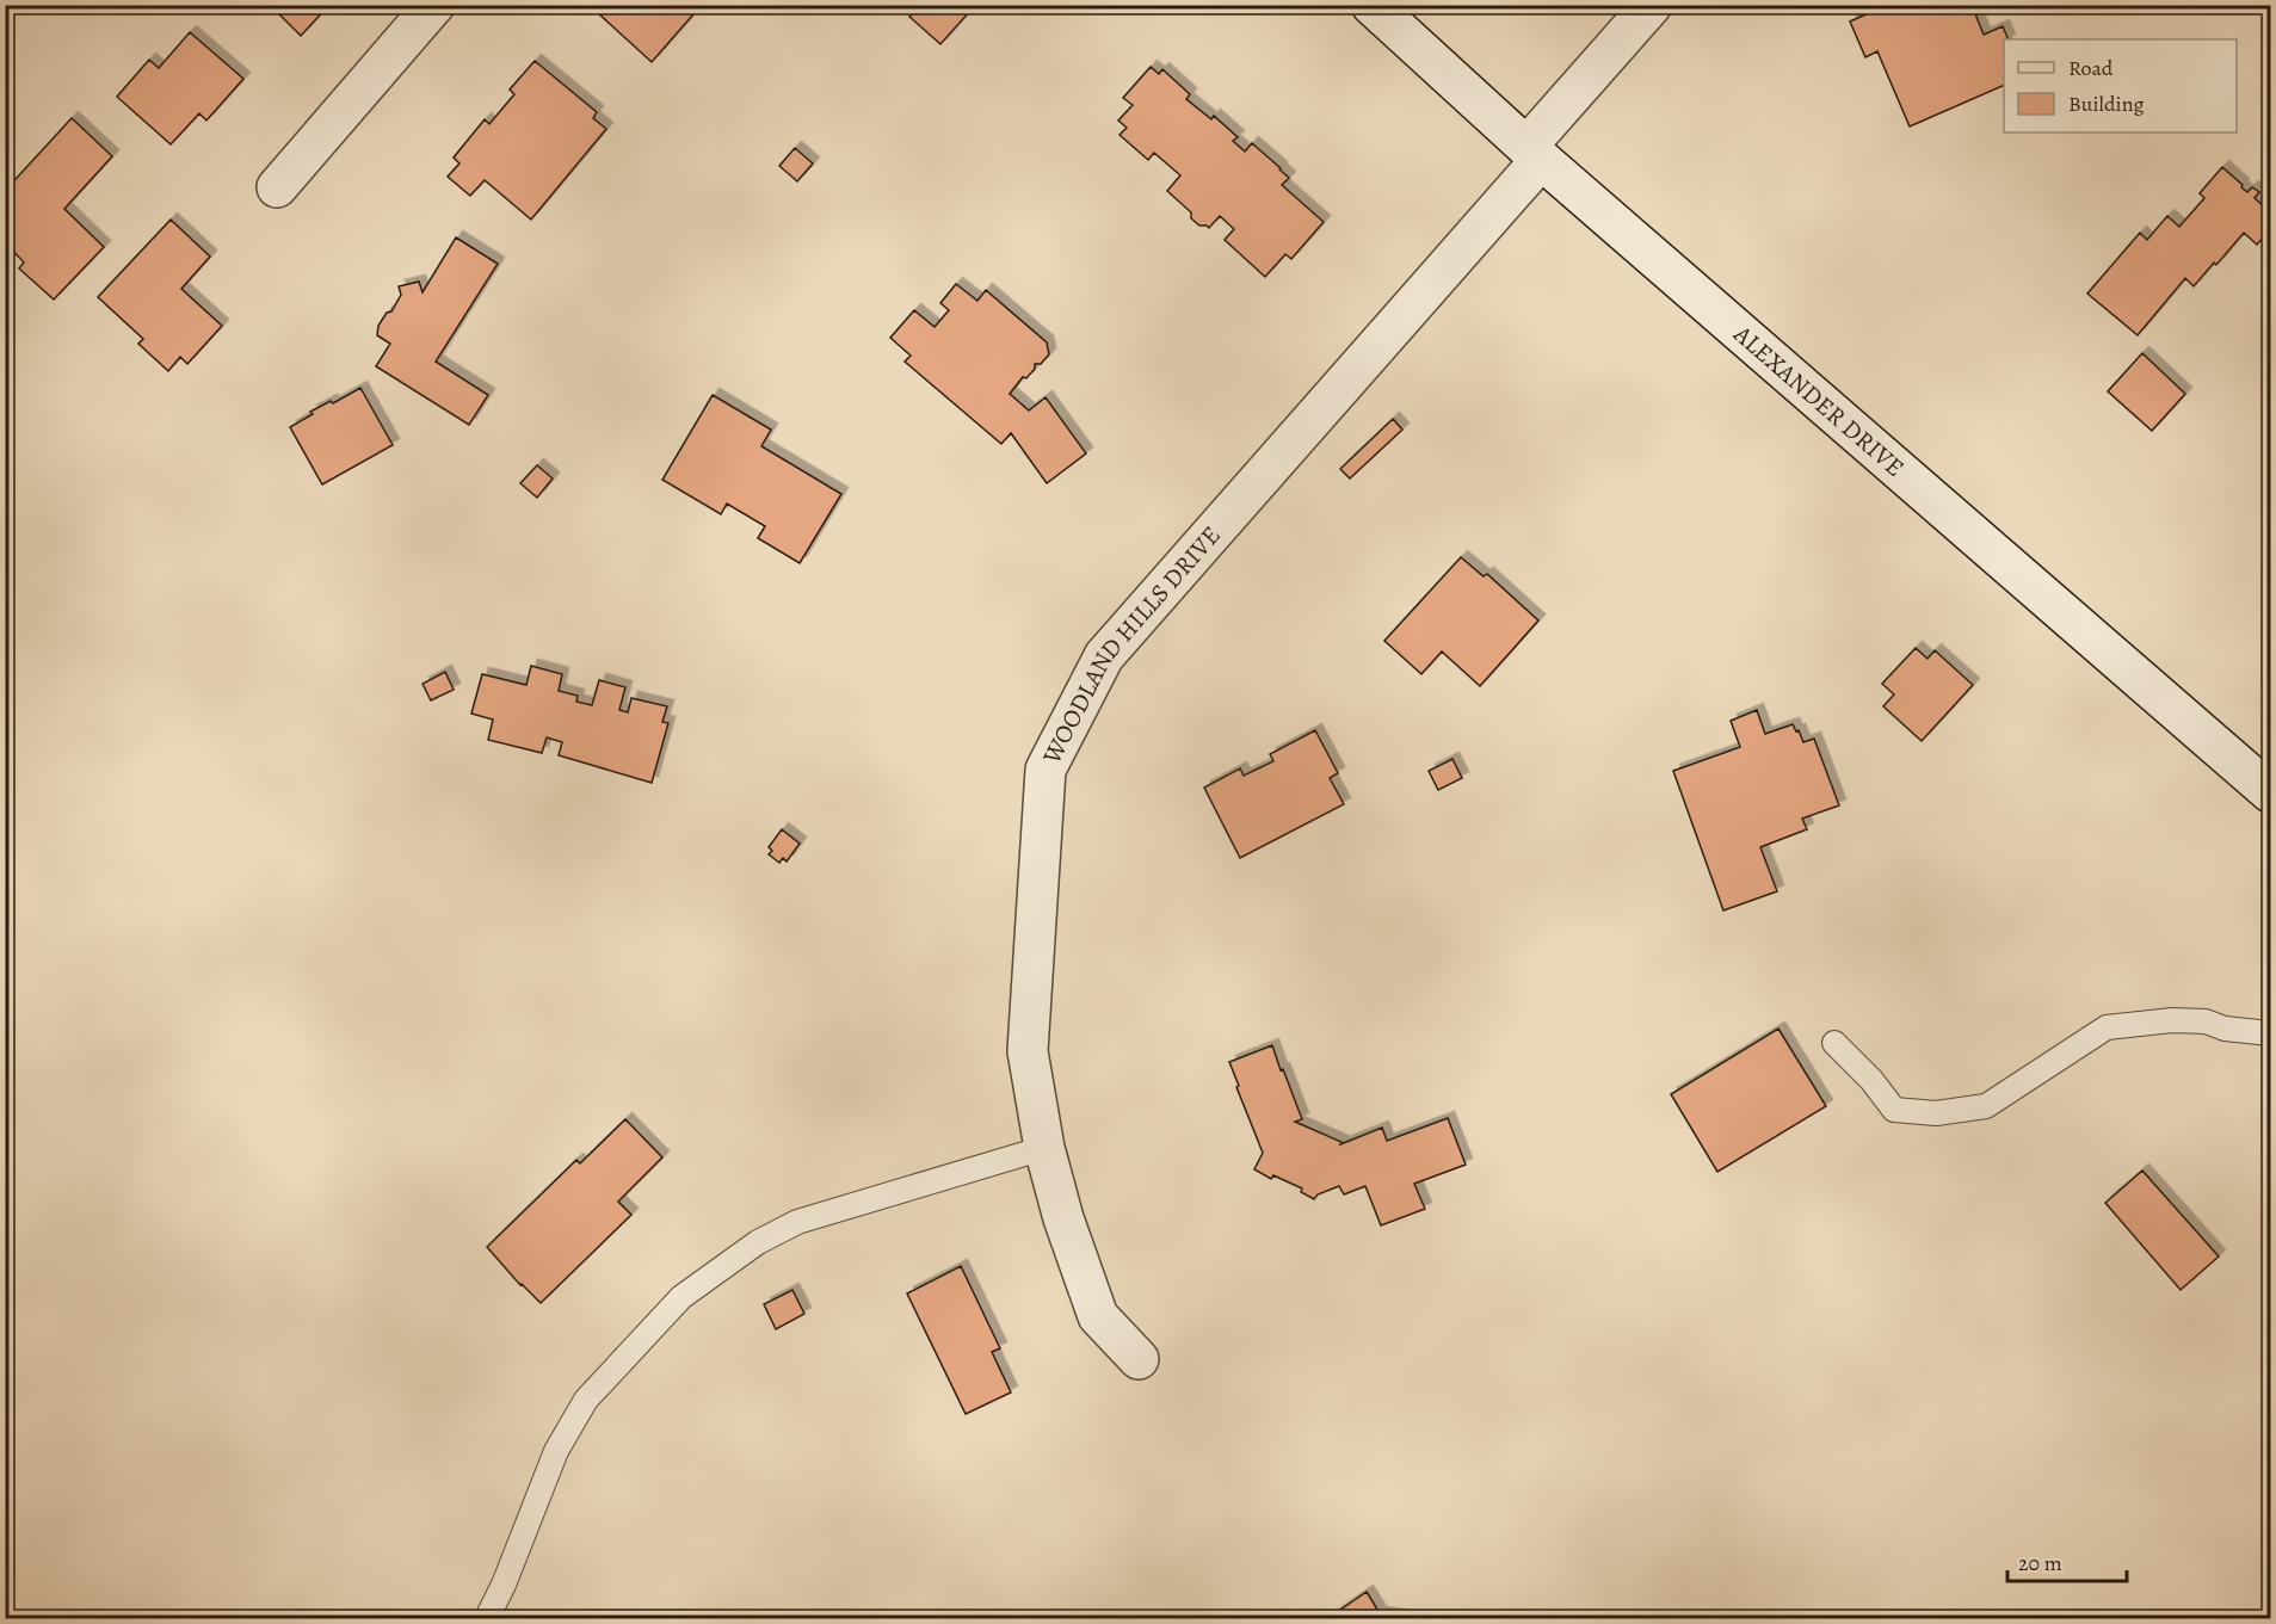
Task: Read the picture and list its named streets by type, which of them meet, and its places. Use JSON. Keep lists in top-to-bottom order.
{
  "streets": {
    "street": ["ALEXANDER DRIVE", "WOODLAND HILLS DRIVE"]
  },
  "crossings": [
    ["ALEXANDER DRIVE", "WOODLAND HILLS DRIVE"]
  ],
  "legend": ["Road", "Building"],
  "scale_bar": "20 m"
}
